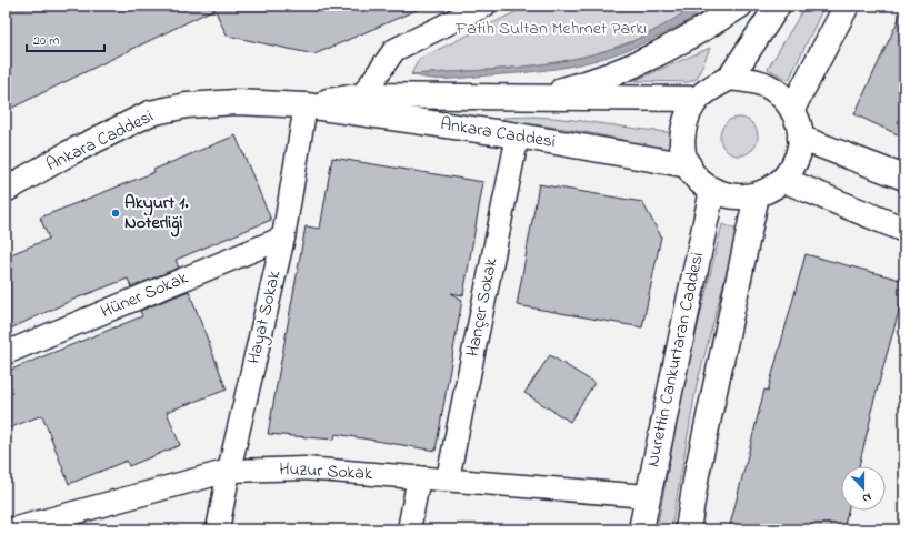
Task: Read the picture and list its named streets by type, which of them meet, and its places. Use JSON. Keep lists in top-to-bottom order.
{
  "streets": {
    "street": [
      "Ankara Caddesi",
      "Hüner Sokak",
      "Hançer Sokak",
      "Hayat Sokak",
      "Nurettin Cankurtaran Caddesi",
      "Huzur Sokak"
    ]
  },
  "crossings": [
    ["Ankara Caddesi", "Hançer Sokak"],
    ["Ankara Caddesi", "Hayat Sokak"],
    ["Ankara Caddesi", "Nurettin Cankurtaran Caddesi"],
    ["Hüner Sokak", "Hayat Sokak"],
    ["Hançer Sokak", "Huzur Sokak"],
    ["Hayat Sokak", "Huzur Sokak"],
    ["Nurettin Cankurtaran Caddesi", "Huzur Sokak"]
  ],
  "parks": ["Fatih Sultan Mehmet Parkı"],
  "places": ["Akyurt 1. Noterliği"],
  "scale_bar": "20 m",
  "north": "bottom"
}
